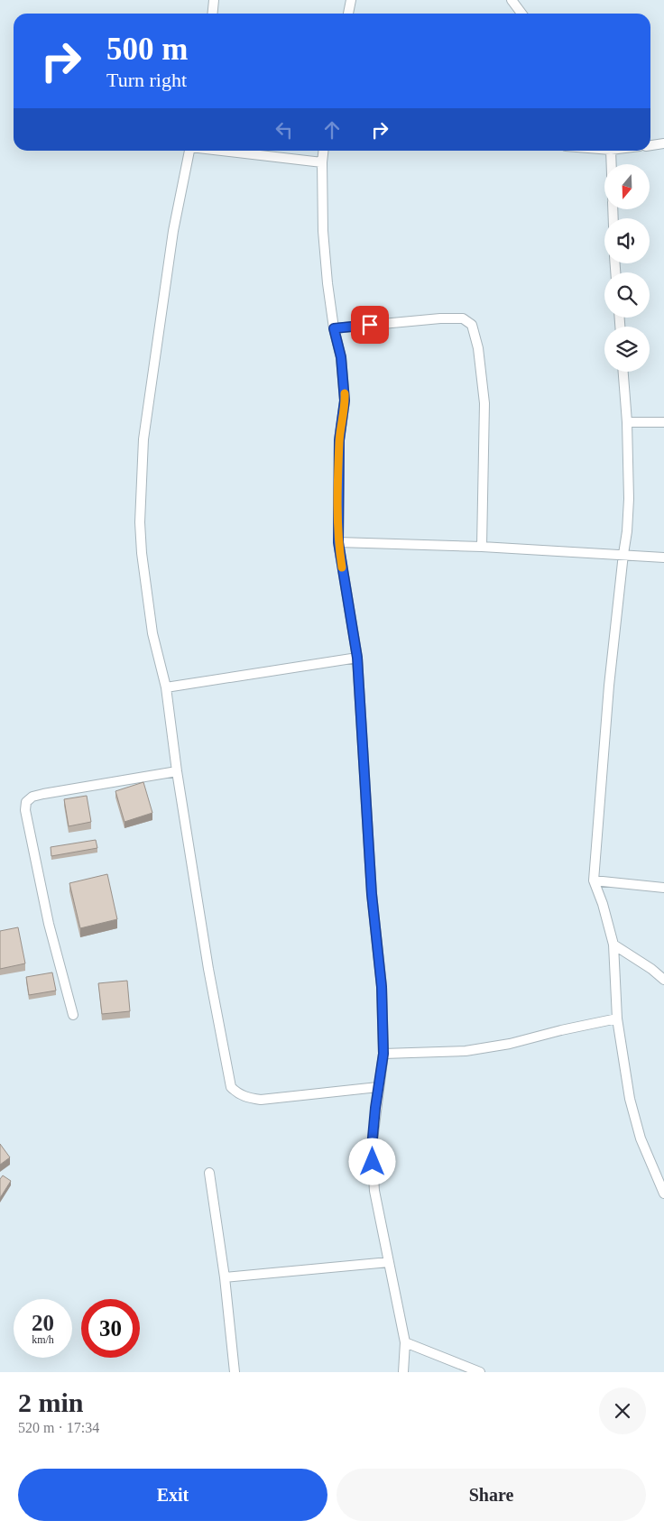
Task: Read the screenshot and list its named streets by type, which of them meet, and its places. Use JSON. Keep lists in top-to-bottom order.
{
  "north": "bottom",
  "page": {
    "turn": ["500 m", "Turn right"],
    "speed": "20 km/h",
    "limit": "30",
    "heading": ["2 min", "520 m · 17:34"],
    "buttons": ["Exit", "Share"]
  }
}
